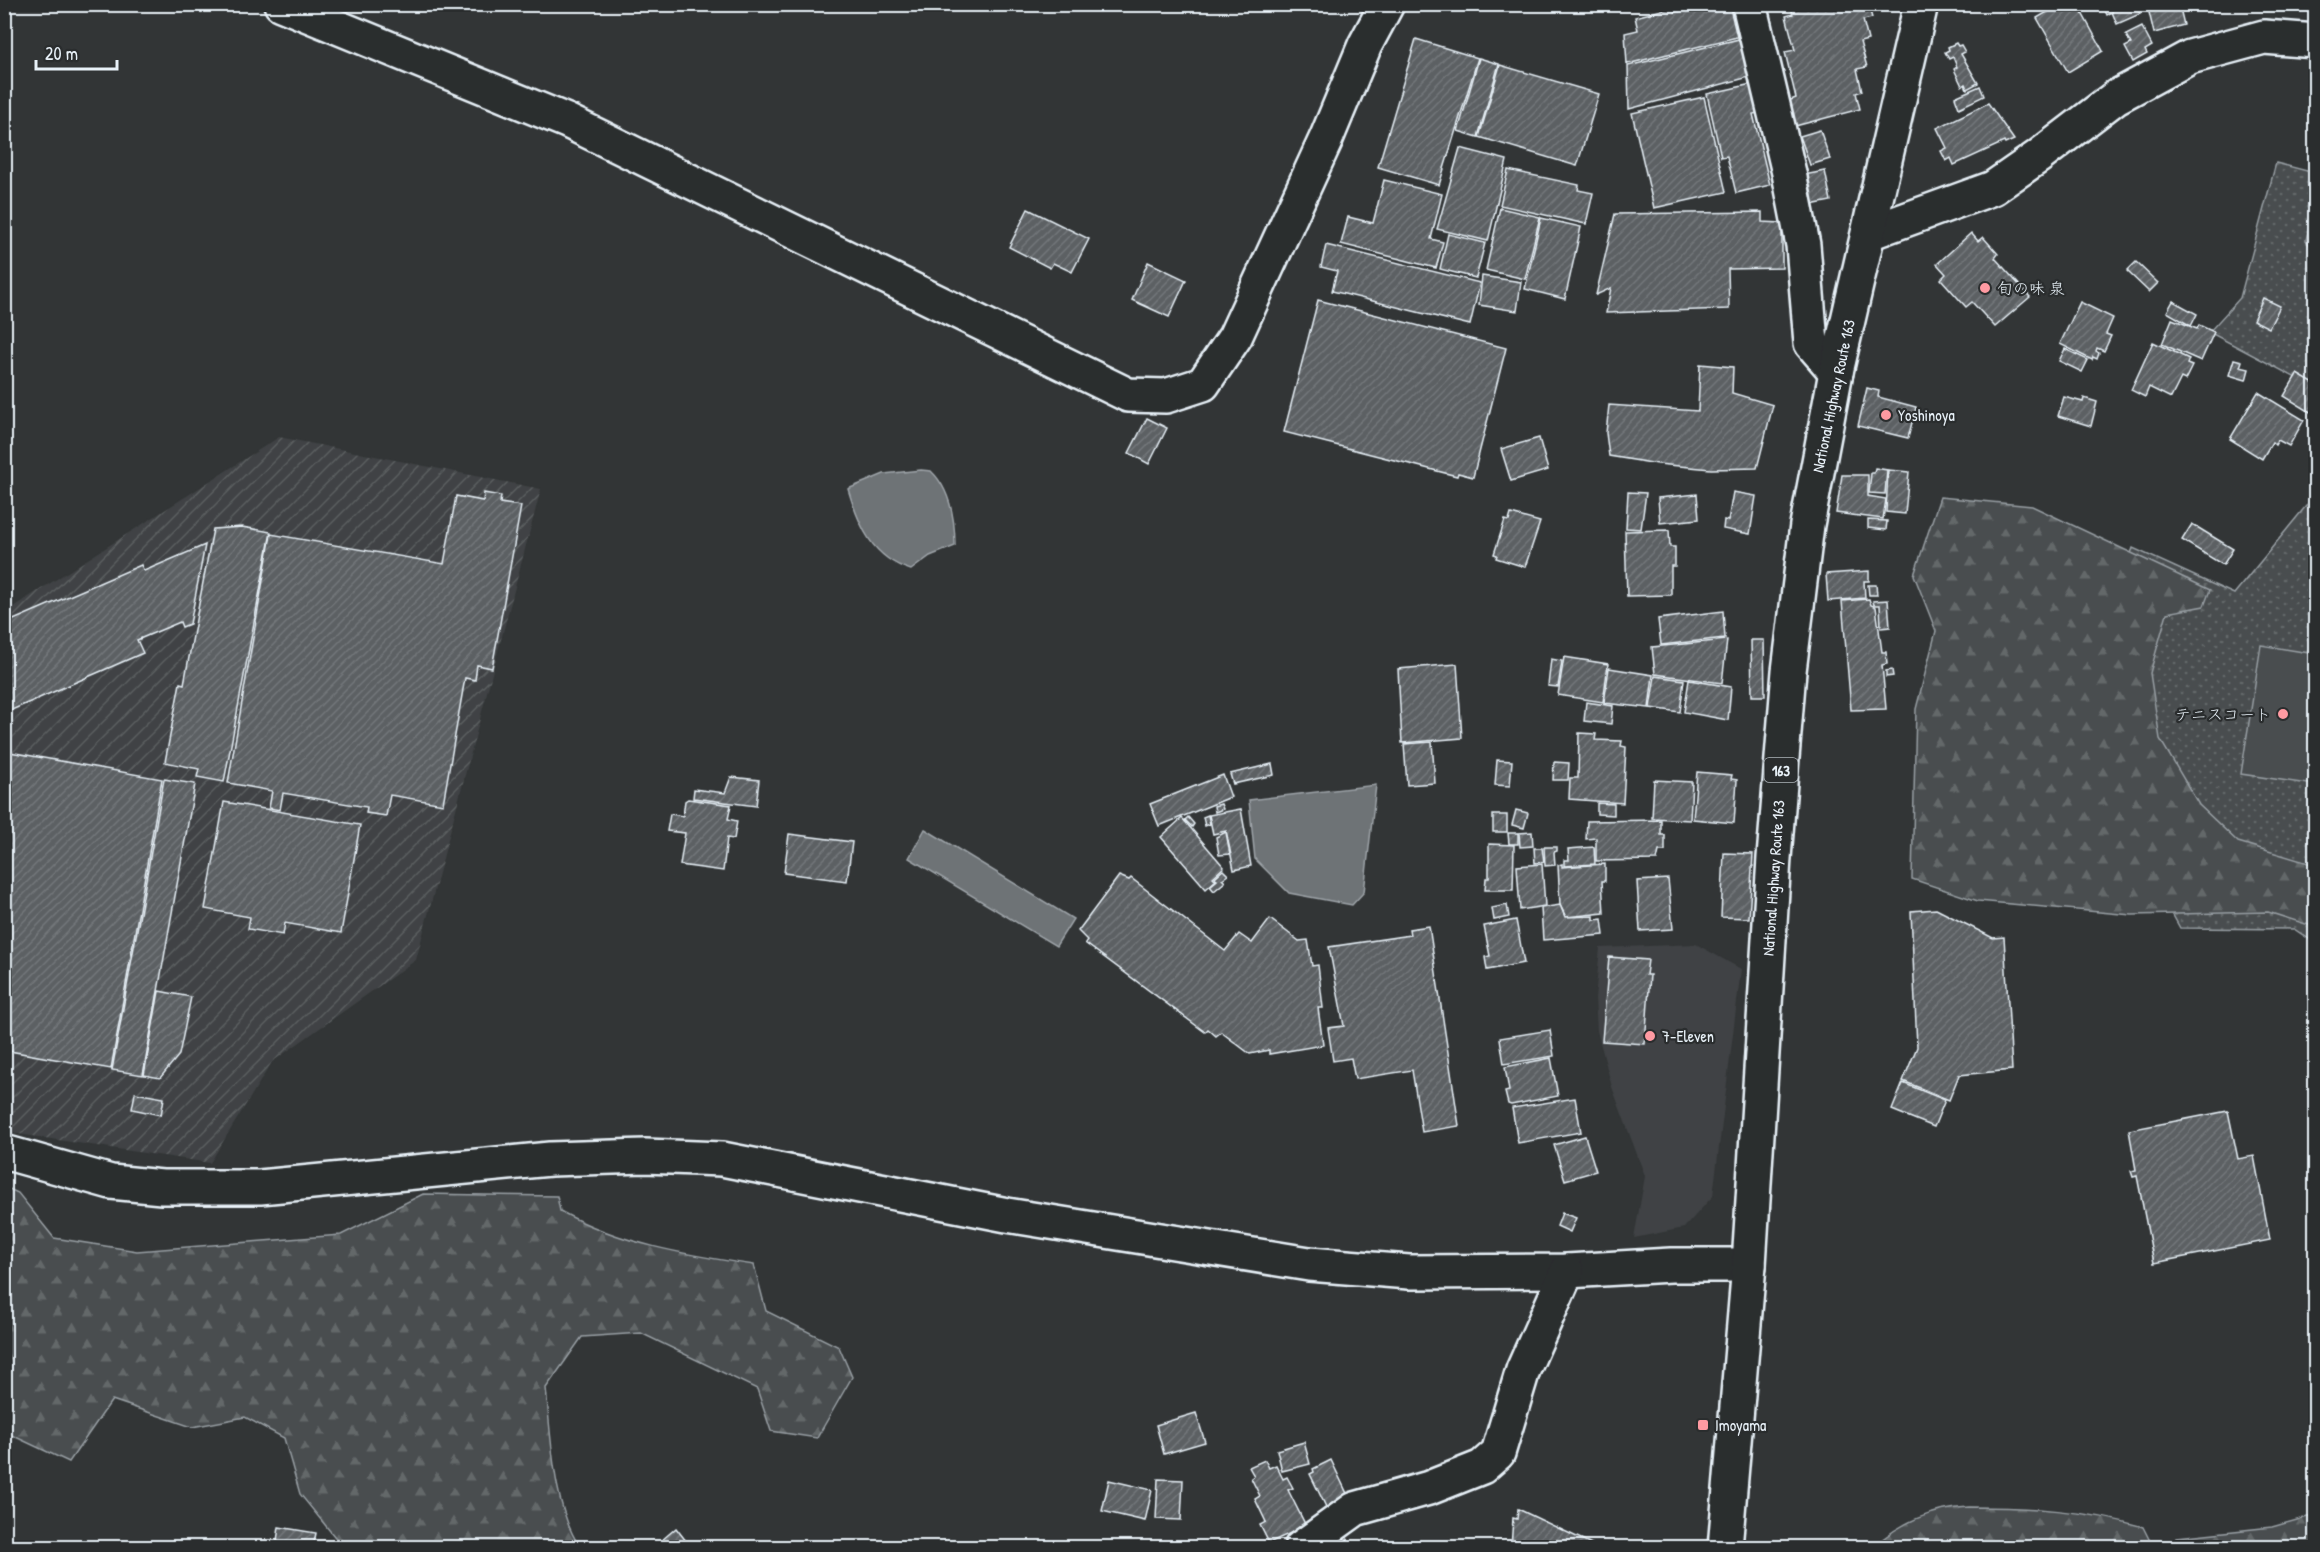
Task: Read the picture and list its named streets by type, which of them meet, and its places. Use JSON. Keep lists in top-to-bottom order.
{
  "streets": {
    "main road": ["National Highway Route 163", "163"]
  },
  "places": {
    "other": [
      "旬の味 泉",
      "Yoshinoya",
      "テニスコート",
      "7-Eleven"
    ],
    "transit": ["Imoyama"]
  },
  "scale_bar": "20 m"
}
